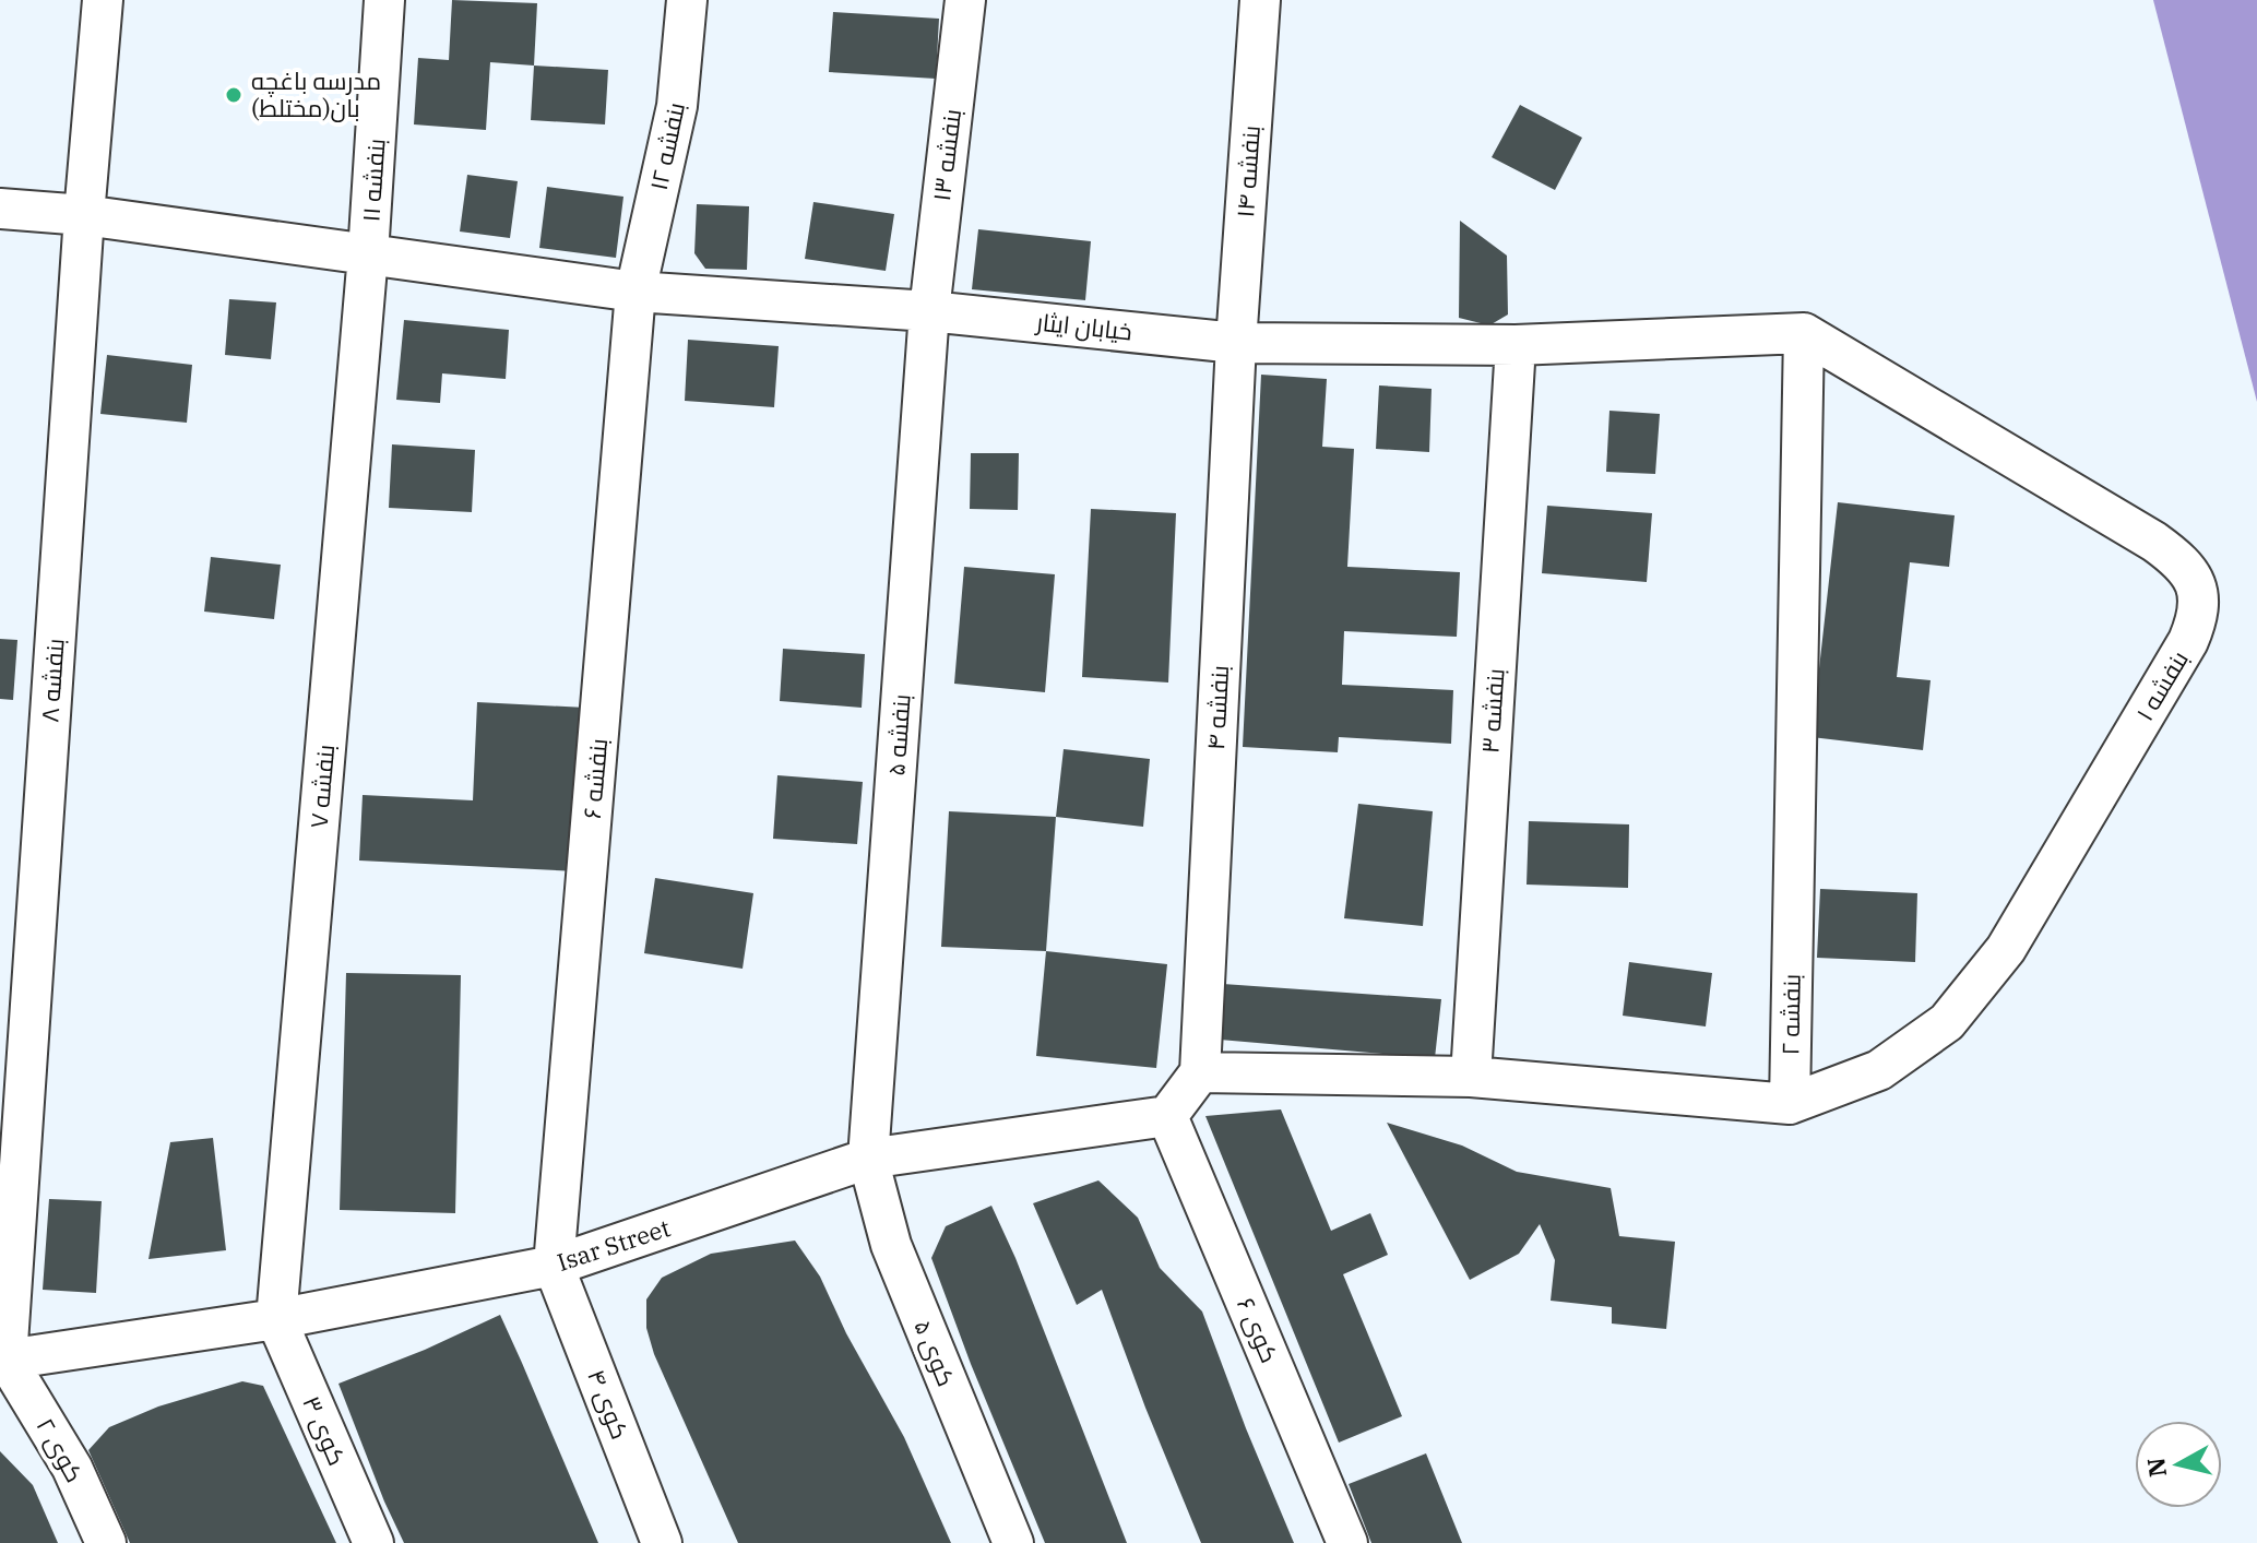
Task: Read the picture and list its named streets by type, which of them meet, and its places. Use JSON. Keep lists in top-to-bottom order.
{
  "streets": {
    "street": [
      "بنفشه ۱۲",
      "بنفشه ۱۳",
      "بنفشه ۱۴",
      "بنفشه ۱۱",
      "خیابان ایثار",
      "بنفشه ۸",
      "بنفشه ۱",
      "بنفشه ۴",
      "بنفشه ۳",
      "بنفشه ۵",
      "بنفشه ۶",
      "بنفشه ۷",
      "بنفشه ۲",
      "Isar Street",
      "کوی ۶",
      "کوی ۵",
      "کوی ۴",
      "کوی ۳",
      "کوی ۲"
    ]
  },
  "crossings": [
    ["بنفشه ۱۲", "خیابان ایثار"],
    ["بنفشه ۱۲", "بنفشه ۶"],
    ["بنفشه ۱۳", "خیابان ایثار"],
    ["بنفشه ۱۳", "بنفشه ۵"],
    ["بنفشه ۱۴", "خیابان ایثار"],
    ["بنفشه ۱۴", "بنفشه ۴"],
    ["بنفشه ۱۱", "خیابان ایثار"],
    ["بنفشه ۱۱", "بنفشه ۷"],
    ["خیابان ایثار", "بنفشه ۸"],
    ["خیابان ایثار", "بنفشه ۱"],
    ["خیابان ایثار", "بنفشه ۴"],
    ["خیابان ایثار", "بنفشه ۳"],
    ["خیابان ایثار", "بنفشه ۵"],
    ["خیابان ایثار", "بنفشه ۶"],
    ["خیابان ایثار", "بنفشه ۷"],
    ["خیابان ایثار", "بنفشه ۲"],
    ["بنفشه ۸", "Isar Street"],
    ["بنفشه ۸", "کوی ۲"],
    ["بنفشه ۱", "بنفشه ۲"],
    ["بنفشه ۵", "Isar Street"],
    ["بنفشه ۵", "کوی ۵"],
    ["بنفشه ۶", "Isar Street"],
    ["بنفشه ۶", "کوی ۴"],
    ["بنفشه ۷", "Isar Street"],
    ["بنفشه ۷", "کوی ۳"],
    ["Isar Street", "کوی ۶"],
    ["Isar Street", "کوی ۵"],
    ["Isar Street", "کوی ۴"],
    ["Isar Street", "کوی ۳"],
    ["Isar Street", "کوی ۲"]
  ],
  "places": ["مدرسه باغچه بان(مختلط)"],
  "north": "left"
}
